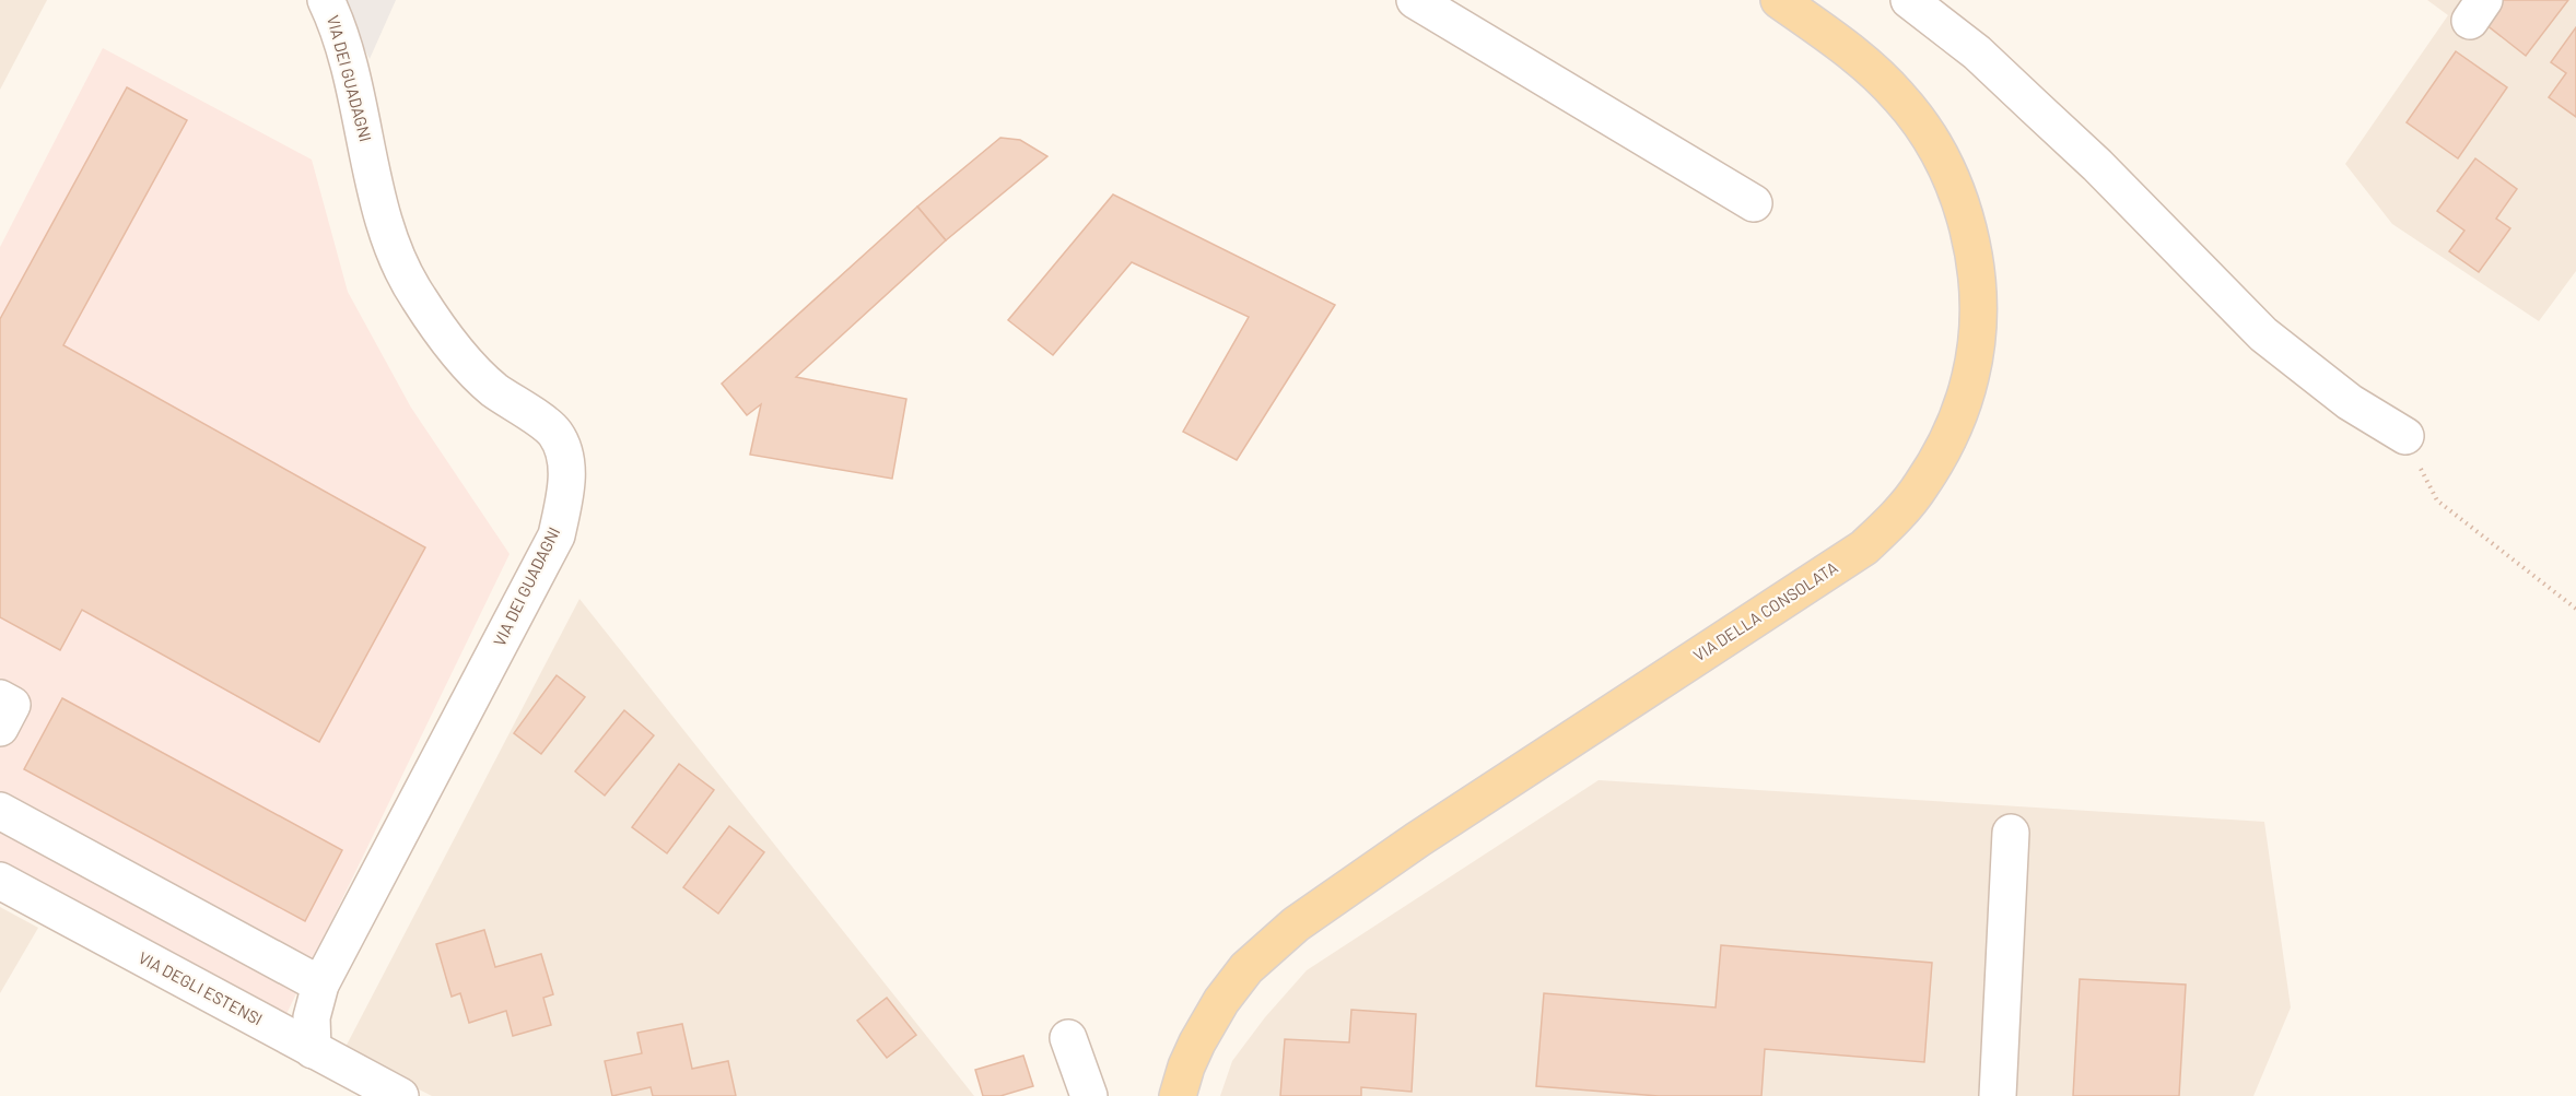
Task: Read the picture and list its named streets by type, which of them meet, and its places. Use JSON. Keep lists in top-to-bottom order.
{
  "streets": {
    "main road": ["VIA DELLA CONSOLATA"],
    "street": ["VIA DEI GUADAGNI", "VIA DEGLI ESTENSI"]
  },
  "crossings": [
    ["VIA DEI GUADAGNI", "VIA DEGLI ESTENSI"]
  ]
}
